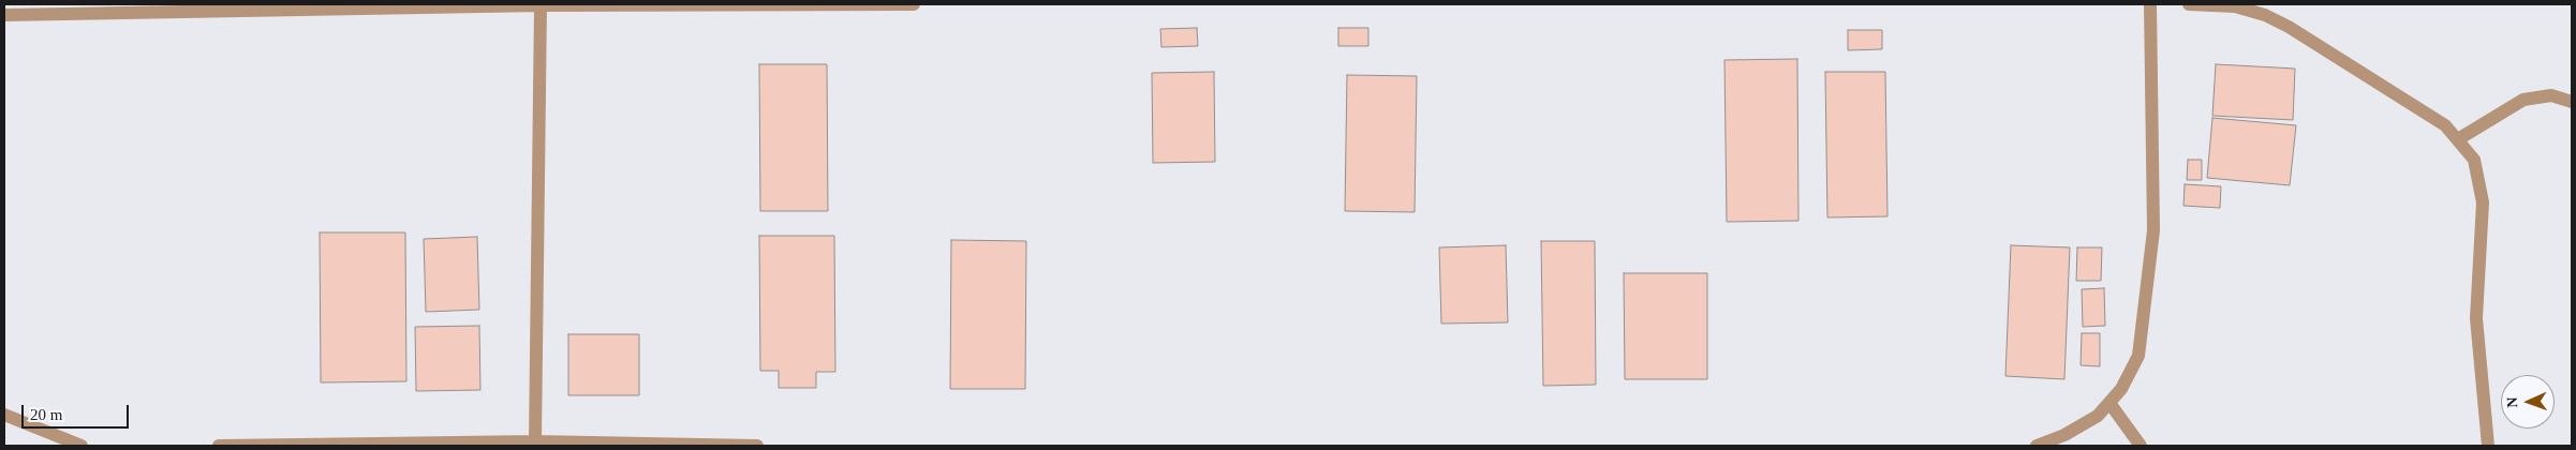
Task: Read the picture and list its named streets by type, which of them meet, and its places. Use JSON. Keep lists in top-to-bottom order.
{
  "scale_bar": "20 m",
  "north": "left"
}
